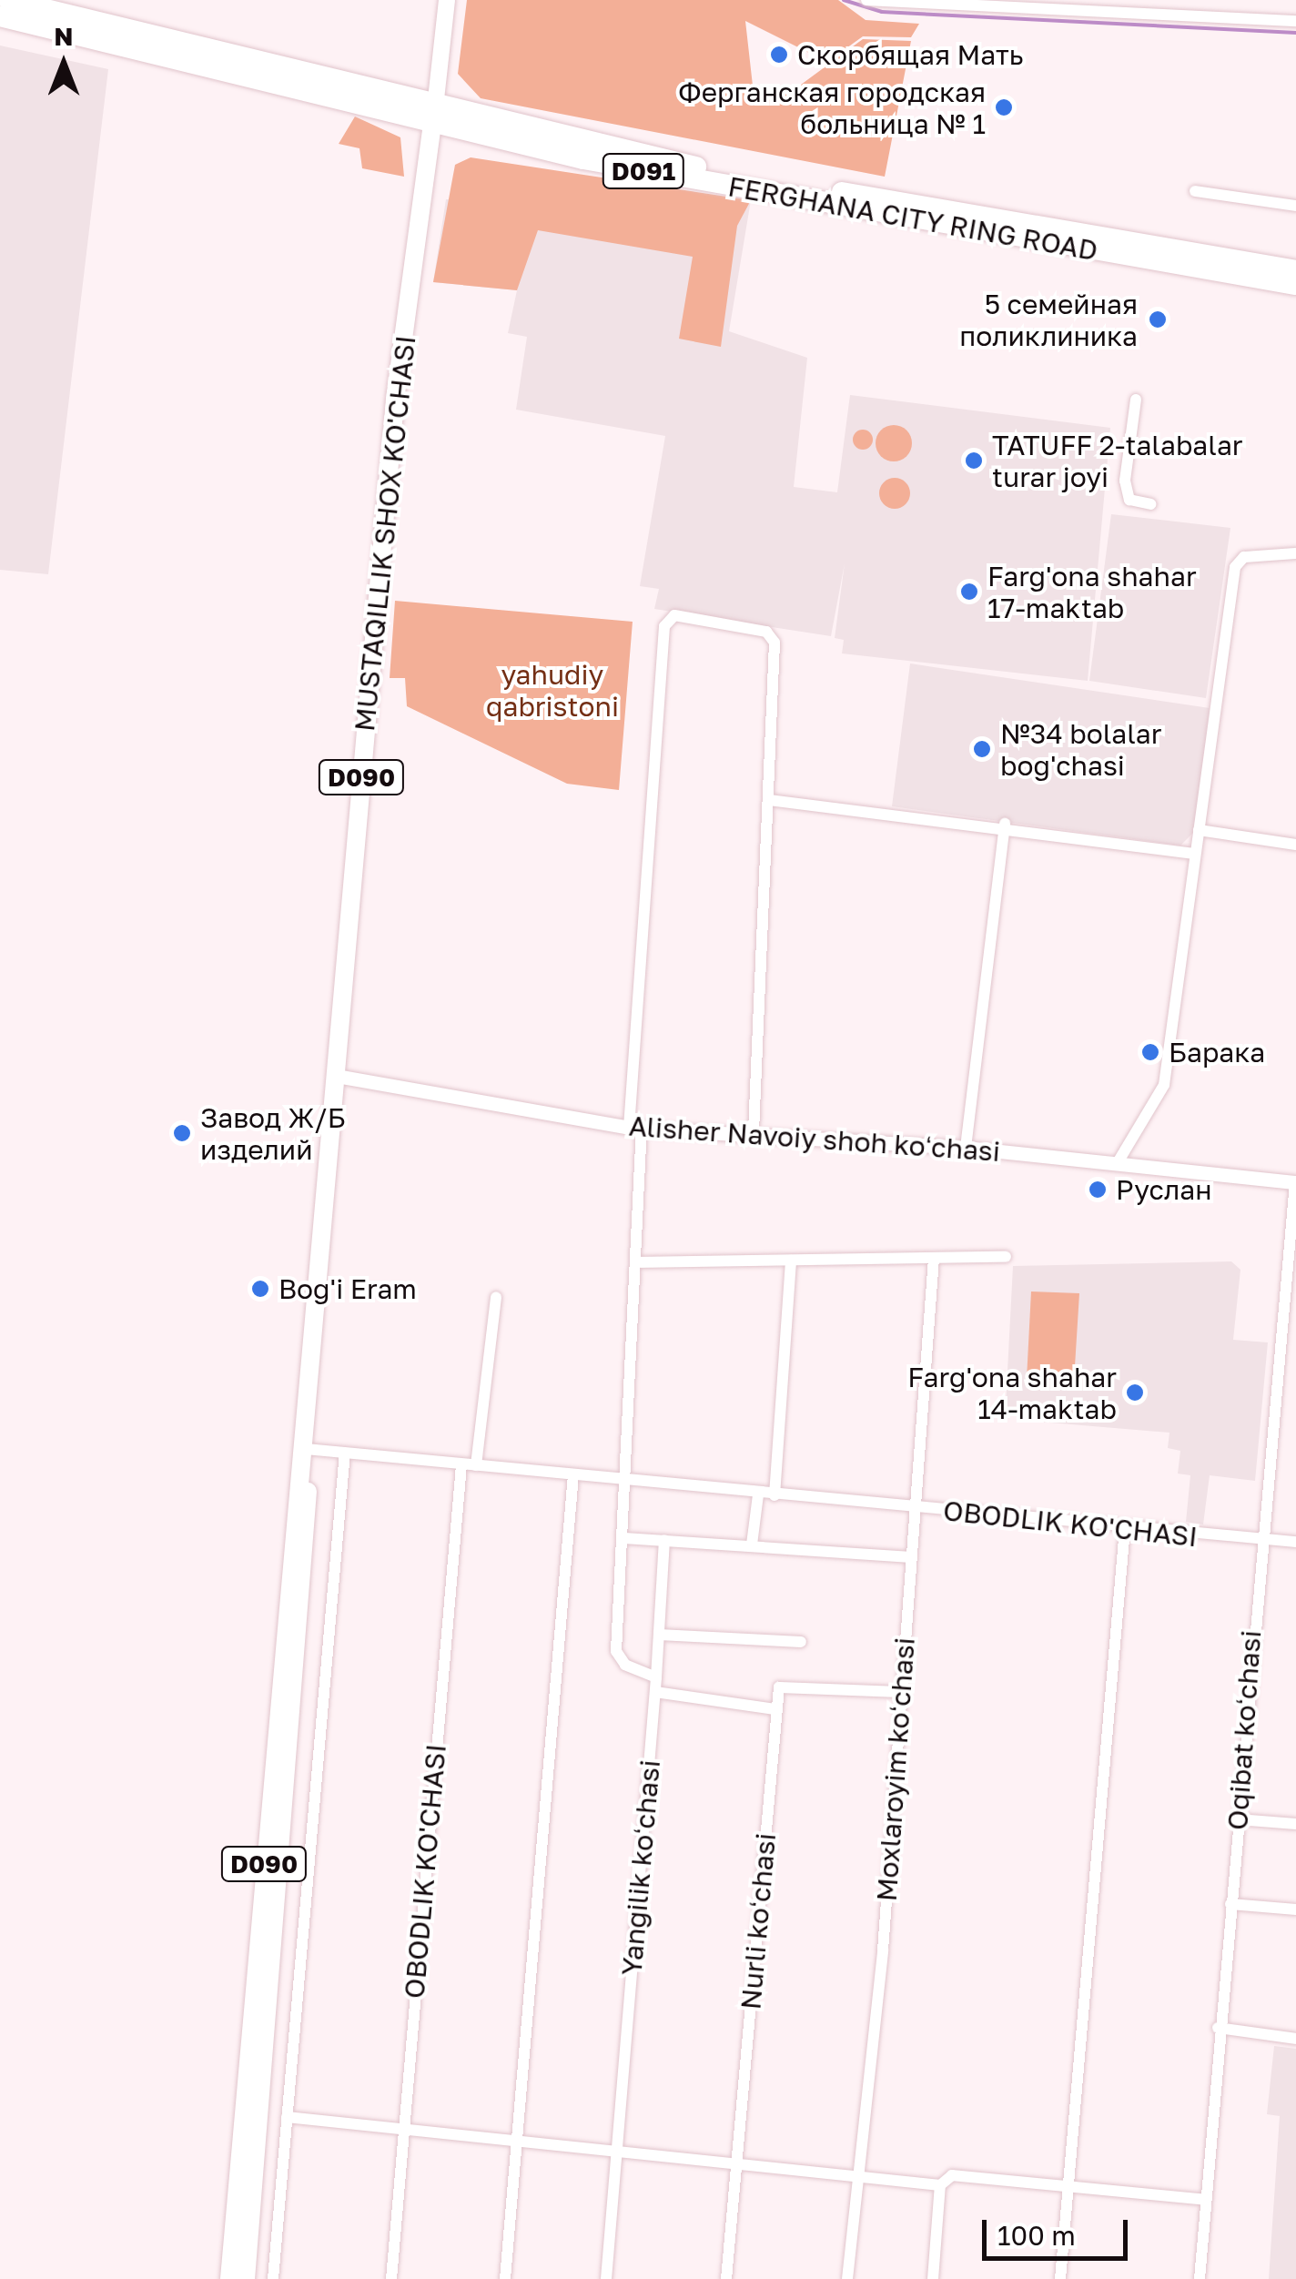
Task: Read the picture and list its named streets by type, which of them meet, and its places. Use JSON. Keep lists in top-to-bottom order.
{
  "streets": {
    "highway": ["D091", "FERGHANA CITY RING ROAD"],
    "main road": ["MUSTAQILLIK SHOX KO'CHASI", "D090"],
    "street": [
      "Alisher Navoiy shoh koʻchasi",
      "OBODLIK KO'CHASI",
      "Oqibat koʻchasi",
      "Moxlaroyim koʻchasi",
      "Yangilik koʻchasi",
      "Nurli koʻchasi"
    ]
  },
  "crossings": [
    ["FERGHANA CITY RING ROAD", "MUSTAQILLIK SHOX KO'CHASI"],
    ["MUSTAQILLIK SHOX KO'CHASI", "Alisher Navoiy shoh koʻchasi"],
    ["MUSTAQILLIK SHOX KO'CHASI", "OBODLIK KO'CHASI"],
    ["Alisher Navoiy shoh koʻchasi", "Oqibat koʻchasi"],
    ["OBODLIK KO'CHASI", "Oqibat koʻchasi"],
    ["OBODLIK KO'CHASI", "Moxlaroyim koʻchasi"]
  ],
  "parks": ["yahudiy qabristoni"],
  "places": [
    "Скорбящая Мать",
    "Ферганская городская больница № 1",
    "5 семейная поликлиника",
    "TATUFF 2-talabalar turar joyi",
    "Farg'ona shahar 17-maktab",
    "№34 bolalar bog'chasi",
    "Барака",
    "Завод Ж/Б изделий",
    "Руслан",
    "Bog'i Eram",
    "Farg'ona shahar 14-maktab"
  ],
  "scale_bar": "100 m",
  "north": "top"
}
